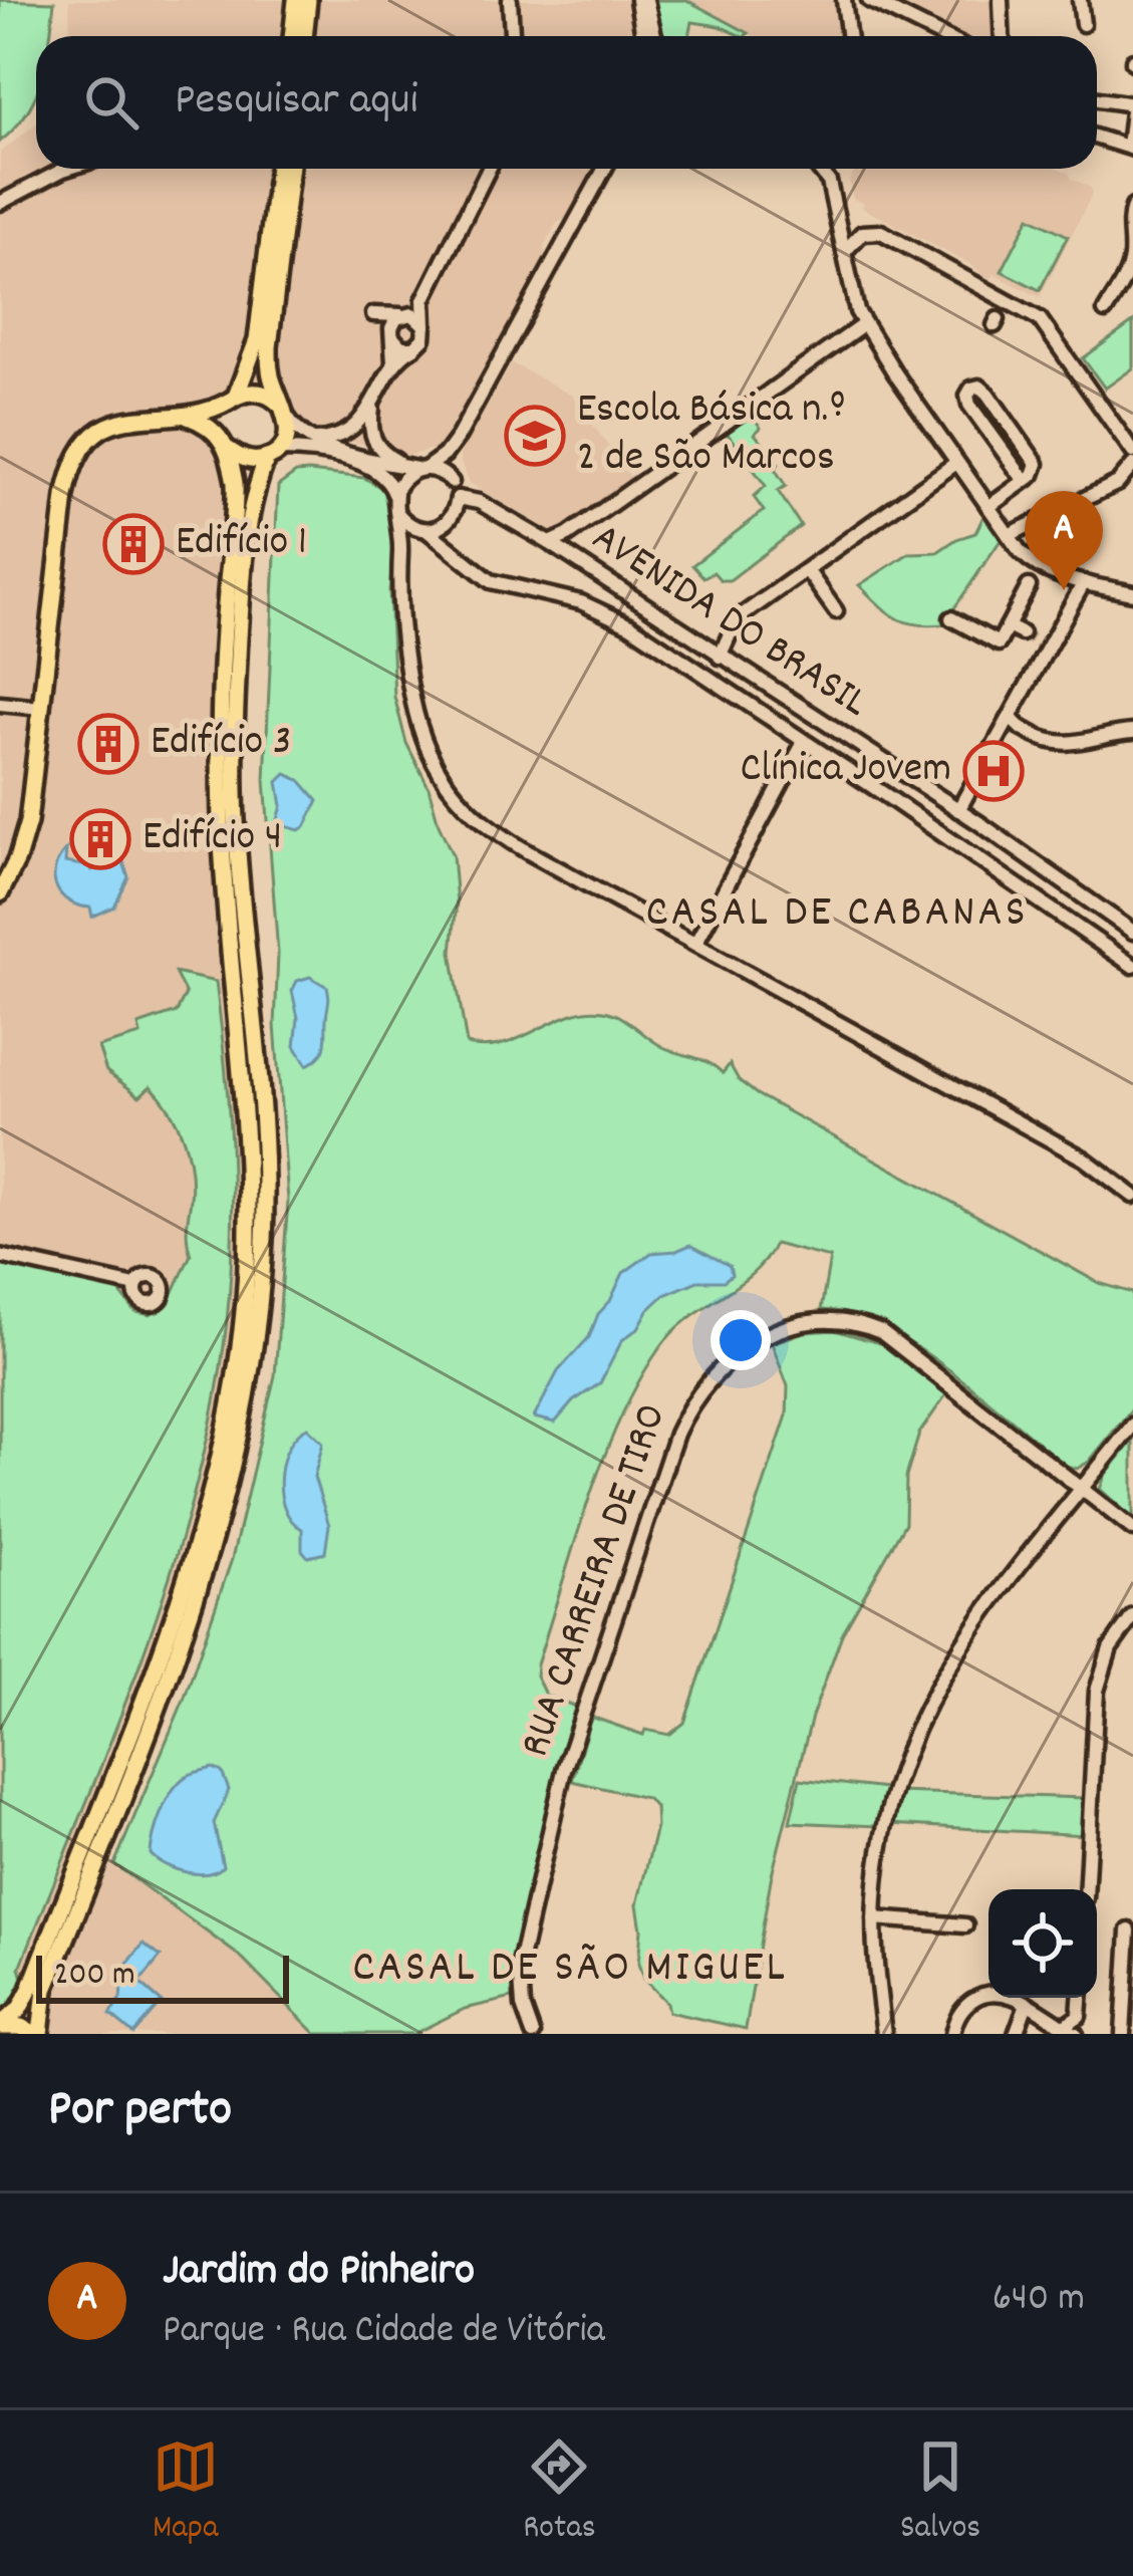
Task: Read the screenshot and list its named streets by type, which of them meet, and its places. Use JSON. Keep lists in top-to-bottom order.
{
  "streets": {
    "street": ["AVENIDA DO BRASIL", "RUA CARREIRA DE TIRO"]
  },
  "districts": ["CASAL DE CABANAS", "CASAL DE SÃO MIGUEL"],
  "places": {
    "school or university": ["Escola Básica n.º 2 de São Marcos"],
    "building": ["Edifício 1", "Edifício 3", "Edifício 4"],
    "hospital": ["Clínica Jovem"]
  },
  "scale_bar": "200 m",
  "page": {
    "search": "Pesquisar aqui",
    "pins": "A",
    "scale": "200 m",
    "heading": "Por perto",
    "list": [
      {
        "mark": "A",
        "name": "Jardim do Pinheiro",
        "note": "Parque · Rua Cidade de Vitória",
        "value": "640 m"
      }
    ],
    "nav": ["Mapa", "Rotas", "Salvos"]
  }
}
